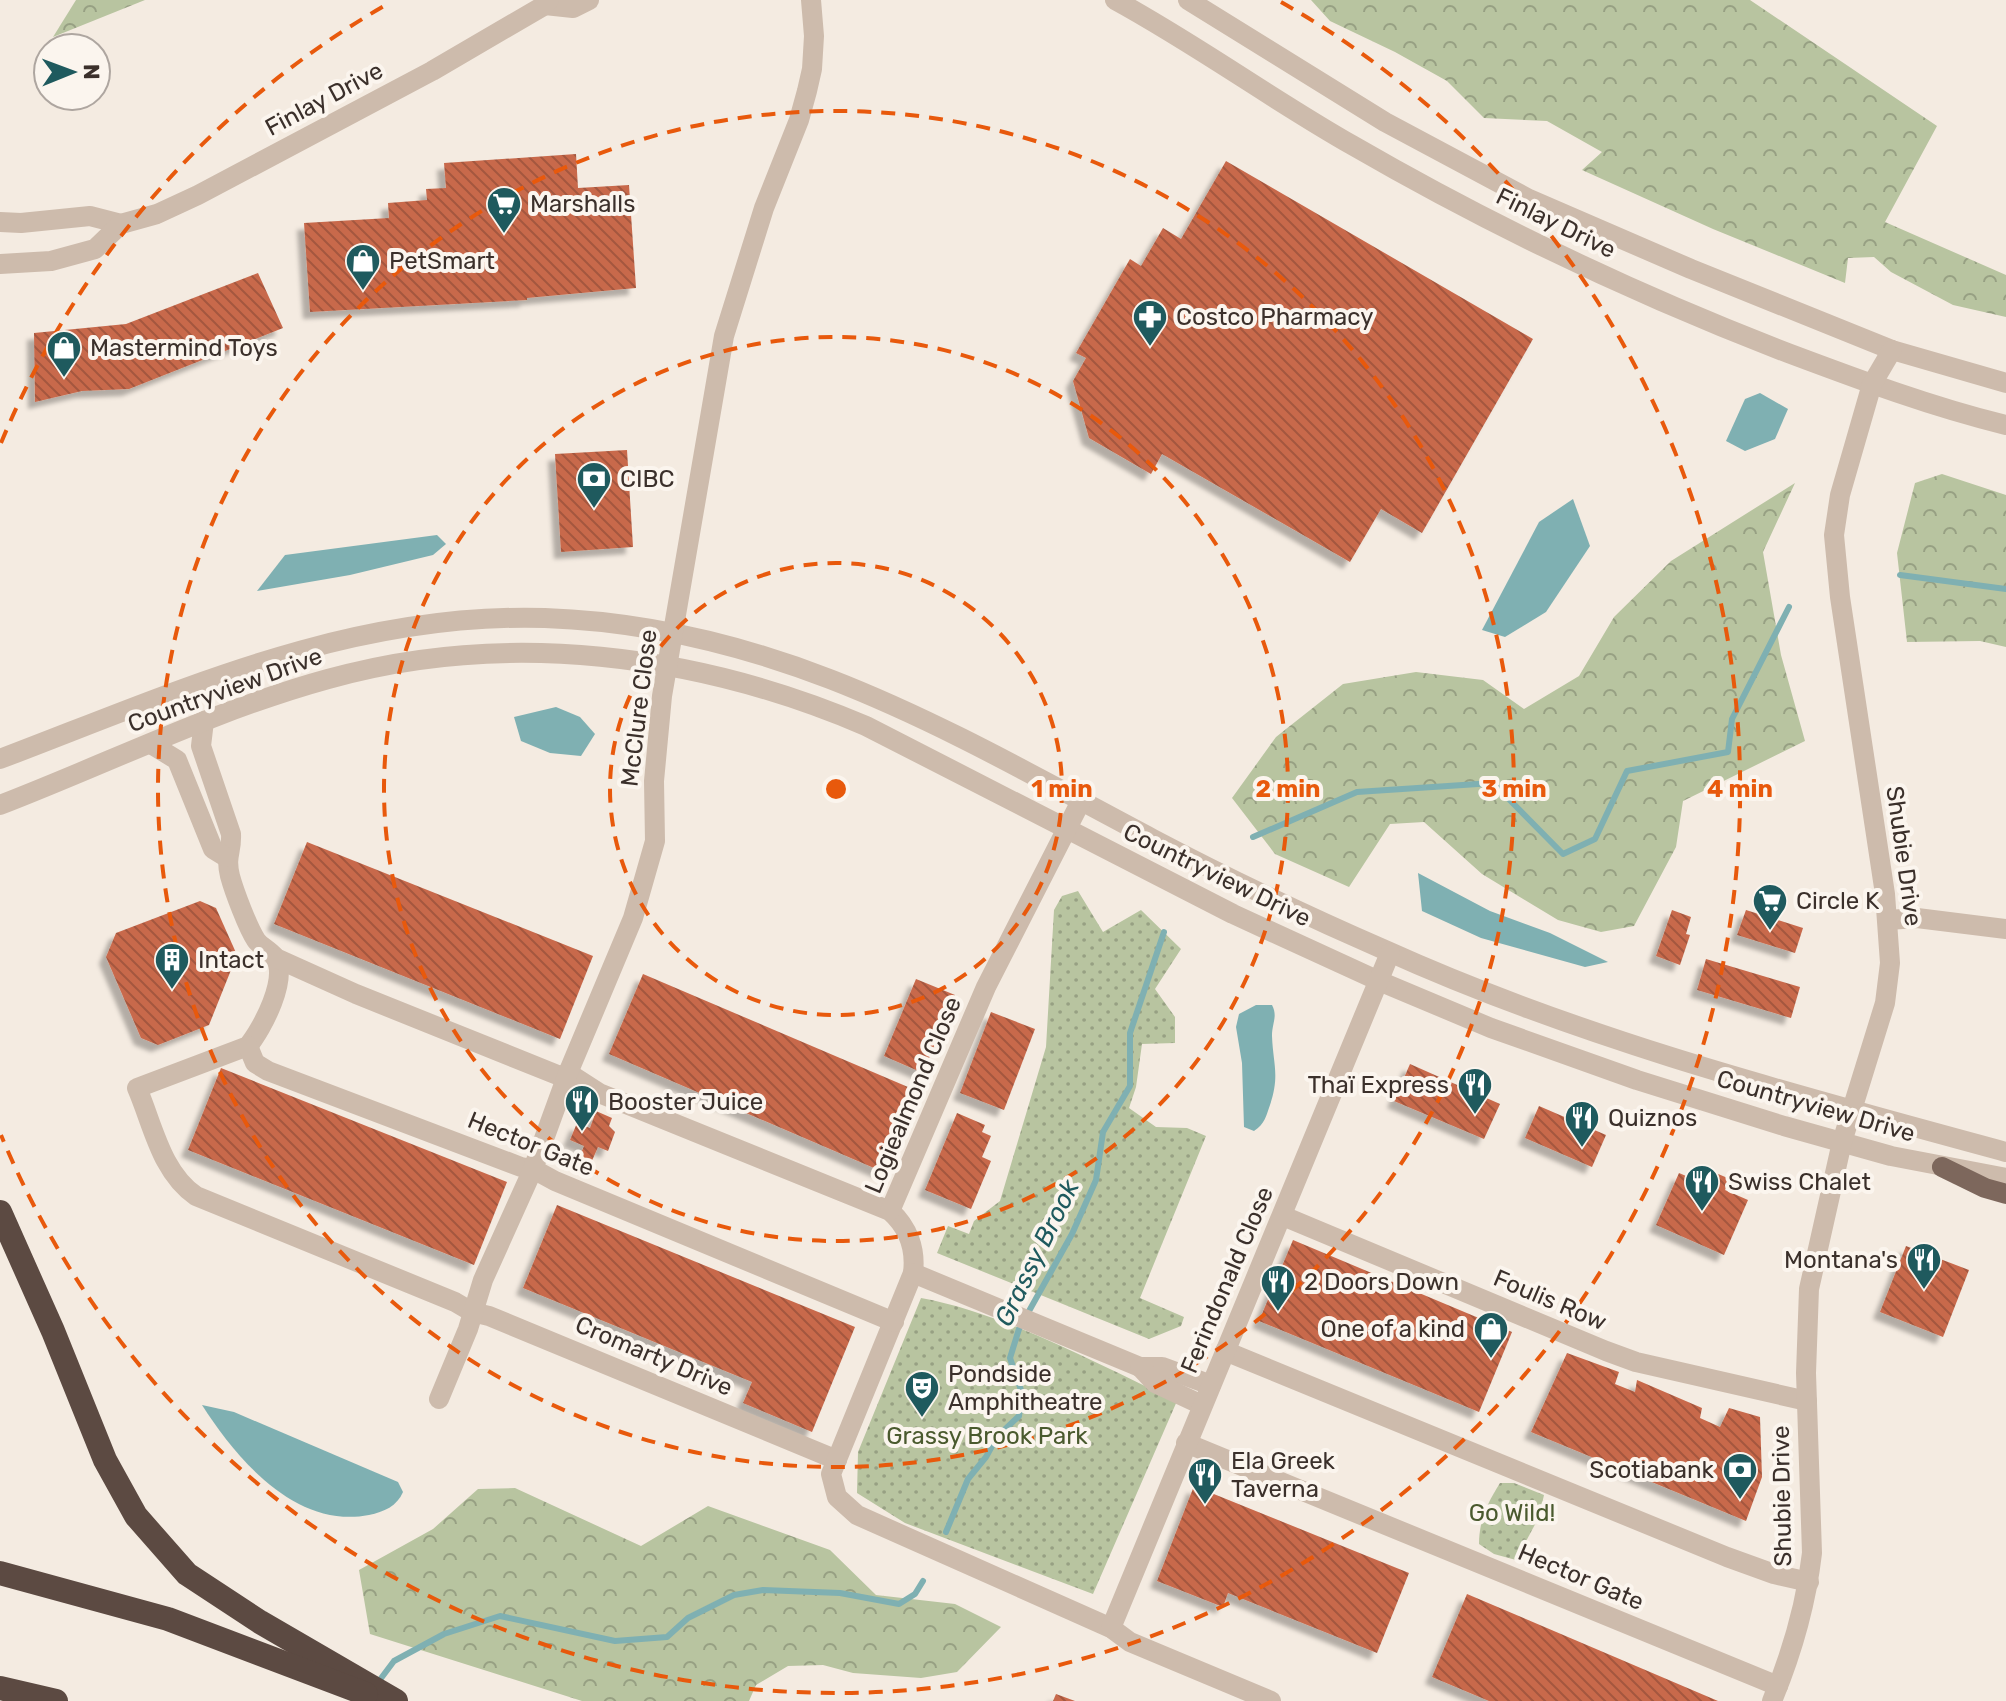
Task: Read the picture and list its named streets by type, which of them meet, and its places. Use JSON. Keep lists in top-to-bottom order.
{
  "streets": {
    "street": [
      "Finlay Drive",
      "Countryview Drive",
      "McClure Close",
      "Shubie Drive",
      "Logiealmond Close",
      "Hector Gate",
      "Ferindonald Close",
      "Foulis Row",
      "Cromarty Drive"
    ]
  },
  "crossings": [
    ["Finlay Drive", "Shubie Drive"],
    ["Countryview Drive", "McClure Close"],
    ["Countryview Drive", "Shubie Drive"],
    ["Countryview Drive", "Logiealmond Close"],
    ["Countryview Drive", "Ferindonald Close"],
    ["McClure Close", "Hector Gate"],
    ["McClure Close", "Cromarty Drive"],
    ["Shubie Drive", "Hector Gate"],
    ["Shubie Drive", "Foulis Row"],
    ["Hector Gate", "Ferindonald Close"],
    ["Hector Gate", "Cromarty Drive"],
    ["Ferindonald Close", "Foulis Row"]
  ],
  "water": ["Grassy Brook"],
  "parks": ["Grassy Brook Park", "Go Wild!"],
  "places": {
    "supermarket": ["Marshalls", "Circle K"],
    "shop": ["PetSmart", "Mastermind Toys", "One of a kind"],
    "pharmacy": ["Costco Pharmacy"],
    "bank": ["CIBC", "Scotiabank"],
    "building": ["Intact"],
    "restaurant": [
      "Thaï Express",
      "Booster Juice",
      "Quiznos",
      "Swiss Chalet",
      "Montana's",
      "2 Doors Down",
      "Ela Greek Taverna"
    ],
    "theatre": ["Pondside Amphitheatre"]
  },
  "north": "right",
  "rings": [
    "1 min",
    "2 min",
    "3 min",
    "4 min"
  ]
}
